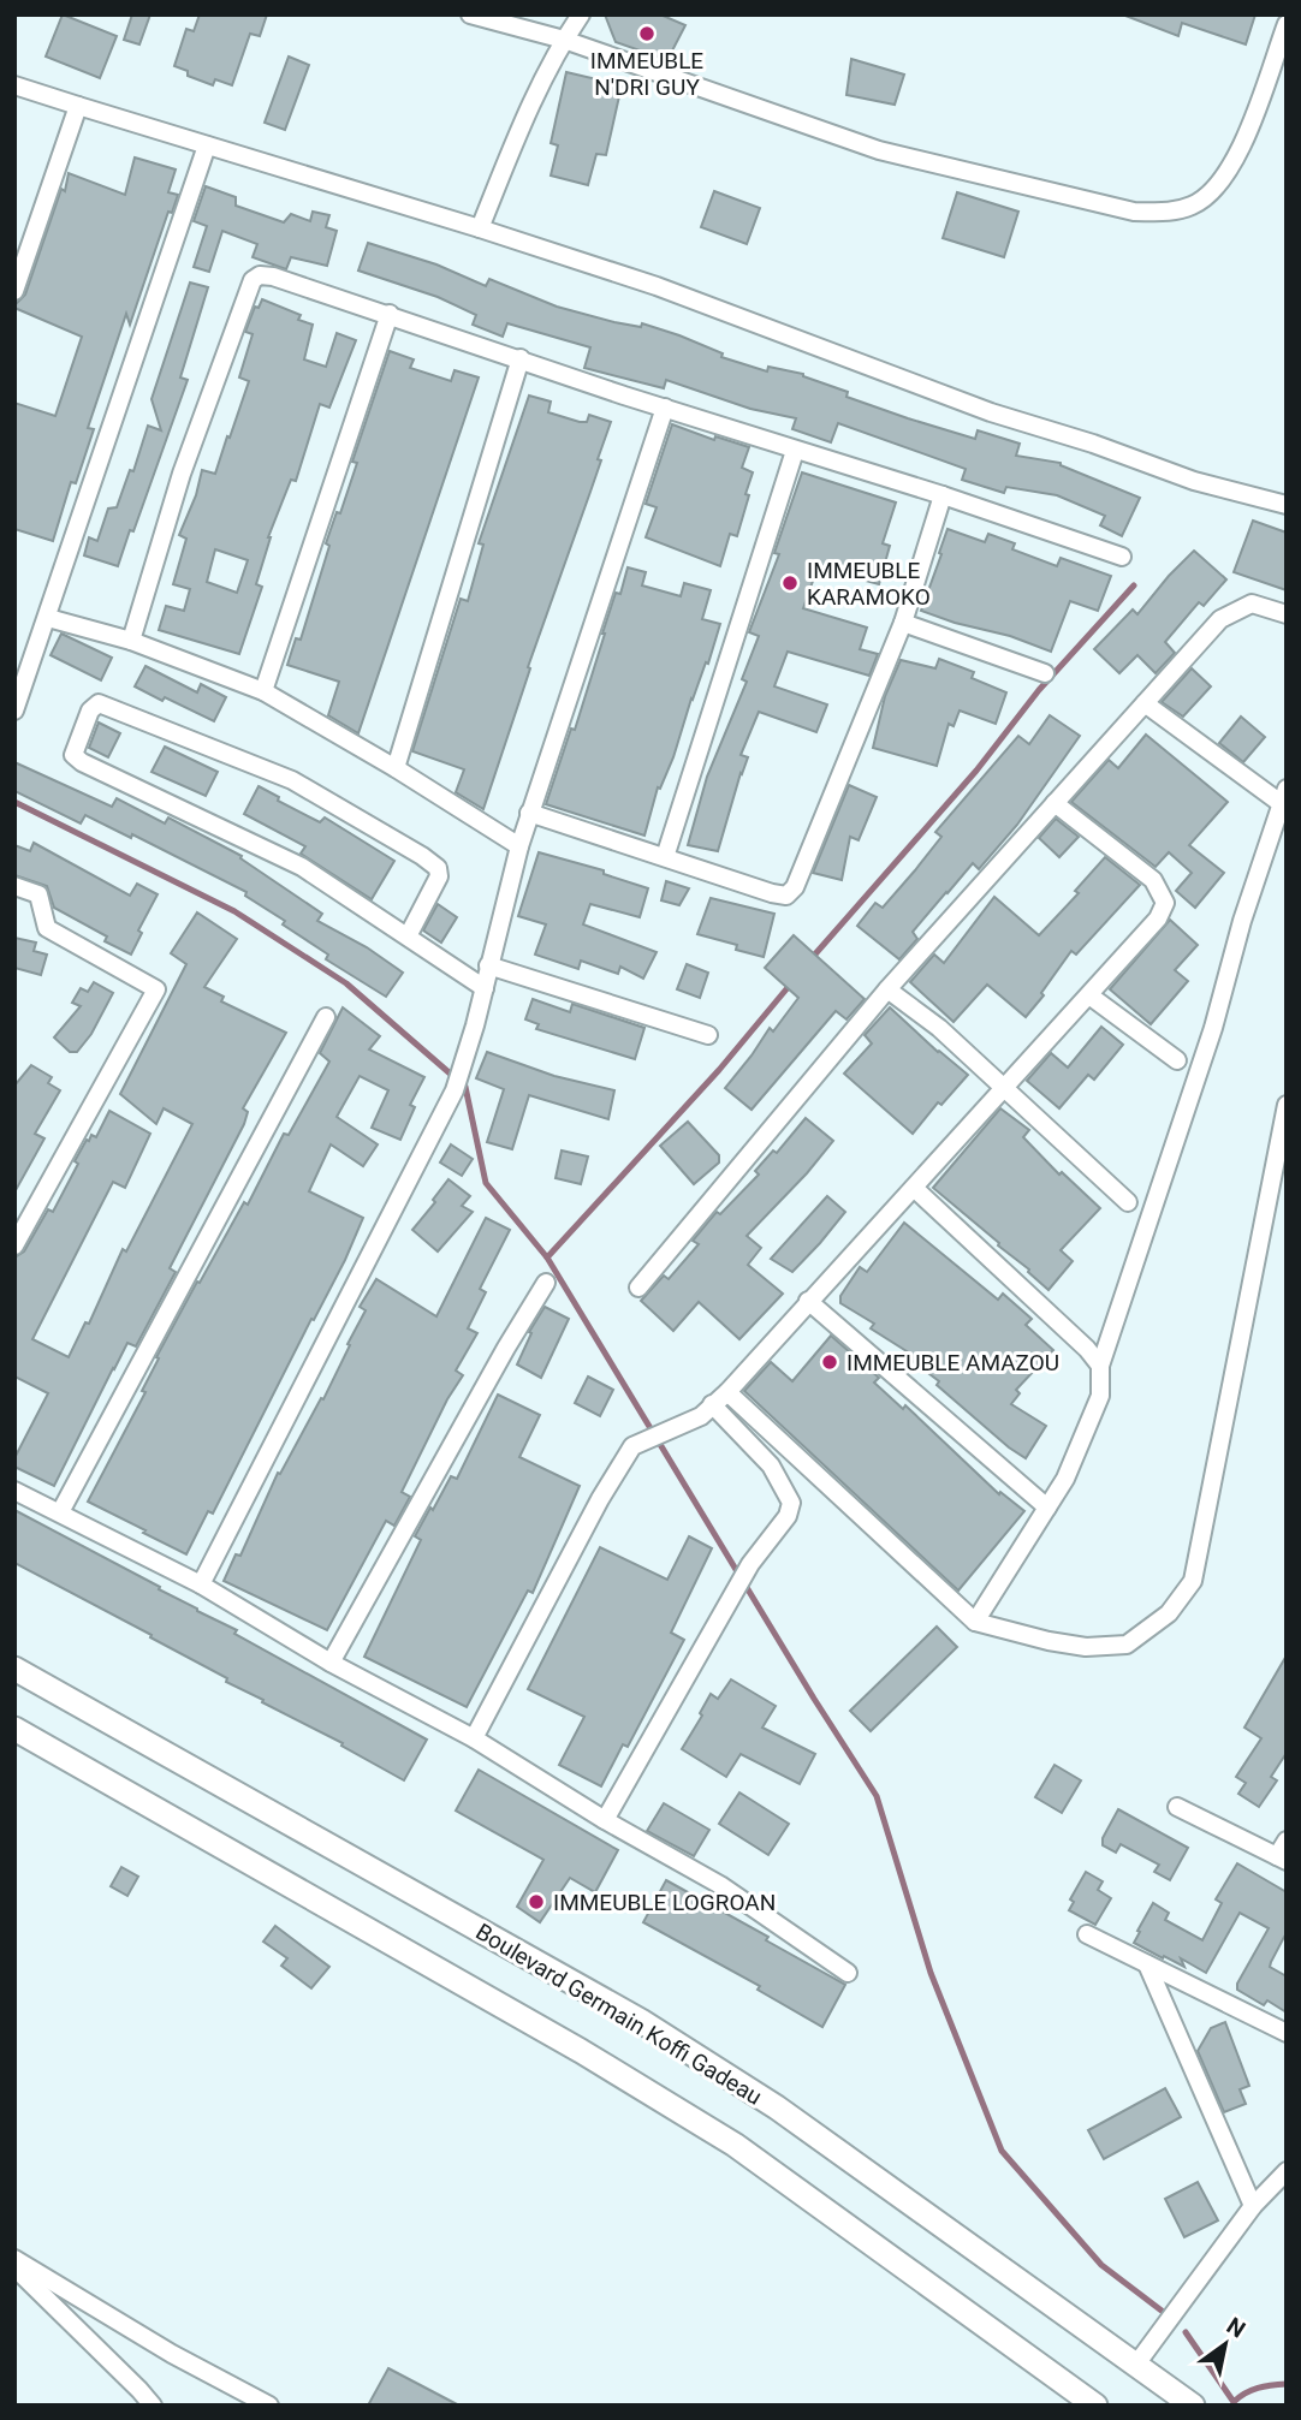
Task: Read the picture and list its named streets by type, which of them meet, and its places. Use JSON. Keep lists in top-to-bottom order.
{
  "streets": {
    "main road": ["Boulevard Germain Koffi Gadeau"]
  },
  "places": [
    "IMMEUBLE N'DRI GUY",
    "IMMEUBLE KARAMOKO",
    "IMMEUBLE AMAZOU",
    "IMMEUBLE LOGROAN"
  ],
  "north": "top right"
}
